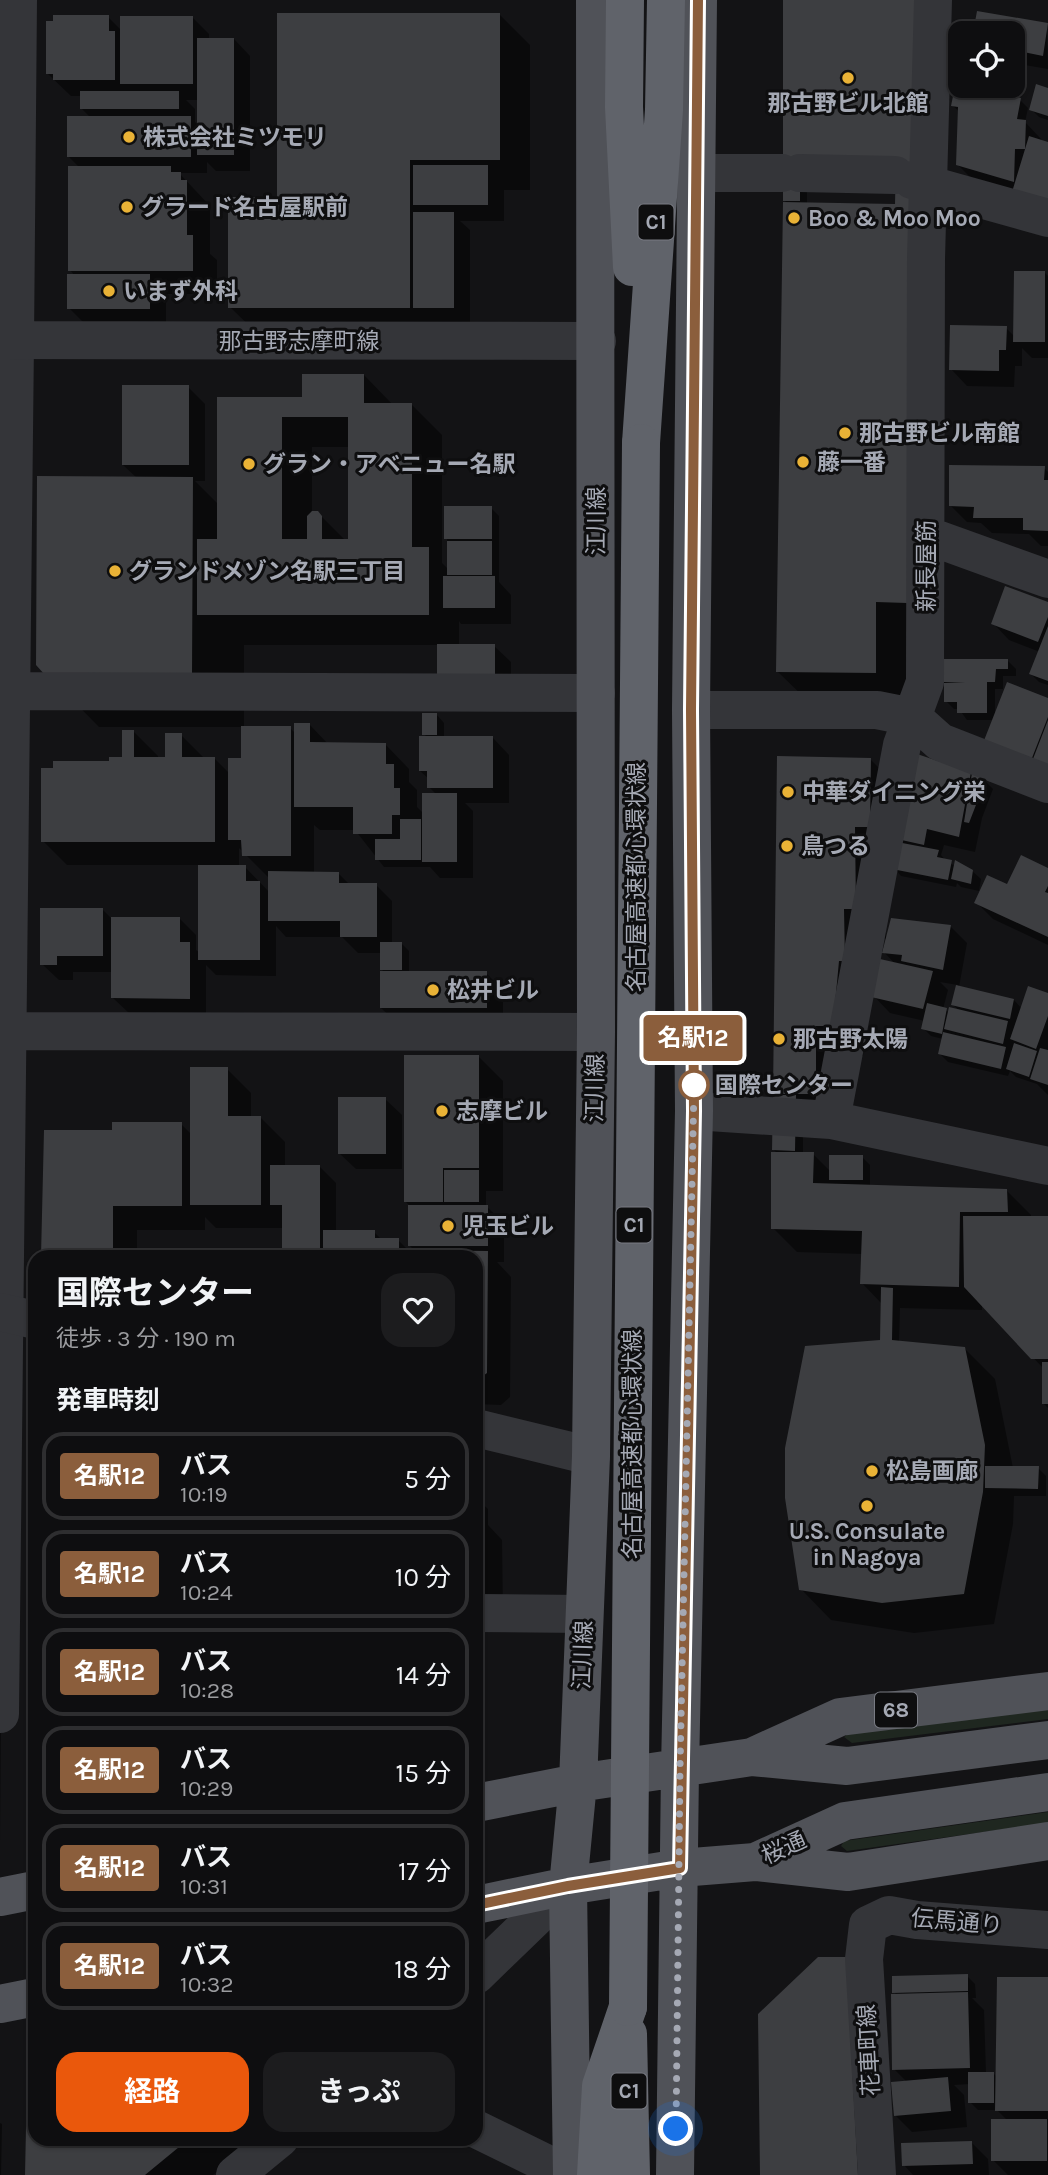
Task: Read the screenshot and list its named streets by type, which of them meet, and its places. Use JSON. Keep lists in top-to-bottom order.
{
  "streets": {
    "highway": ["C1", "名古屋高速都心環状線"],
    "main road": ["江川線", "68", "桜通"],
    "street": [
      "那古野志摩町線",
      "新長屋筋",
      "伝馬通り",
      "花車町線"
    ]
  },
  "crossings": [
    ["那古野志摩町線", "江川線"],
    ["江川線", "68"],
    ["江川線", "桜通"],
    ["伝馬通り", "花車町線"]
  ],
  "places": [
    "那古野ビル北館",
    "株式会社ミツモリ",
    "グラード名古屋駅前",
    "Boo & Moo Moo",
    "いまず外科",
    "那古野ビル南館",
    "藤一番",
    "グラン・アベニュー名駅",
    "グランドメゾン名駅三丁目",
    "中華ダイニング栄",
    "鳥つる",
    "松井ビル",
    "那古野太陽",
    "国際センター",
    "志摩ビル",
    "児玉ビル",
    "松島画廊",
    "U.S. Consulate in Nagoya"
  ],
  "lines": ["bus line 名駅12"],
  "page": {
    "on_map": "名駅12",
    "heading": [
      ["国際センター", "徒歩 · 3 分 · 190 m"],
      "発車時刻"
    ],
    "list": [
      {
        "mark": "名駅12",
        "name": "バス",
        "note": "10:19",
        "value": "5 分"
      },
      {
        "mark": "名駅12",
        "name": "バス",
        "note": "10:24",
        "value": "10 分"
      },
      {
        "mark": "名駅12",
        "name": "バス",
        "note": "10:28",
        "value": "14 分"
      },
      {
        "mark": "名駅12",
        "name": "バス",
        "note": "10:29",
        "value": "15 分"
      },
      {
        "mark": "名駅12",
        "name": "バス",
        "note": "10:31",
        "value": "17 分"
      },
      {
        "mark": "名駅12",
        "name": "バス",
        "note": "10:32",
        "value": "18 分"
      }
    ],
    "buttons": ["経路", "きっぷ"]
  }
}
